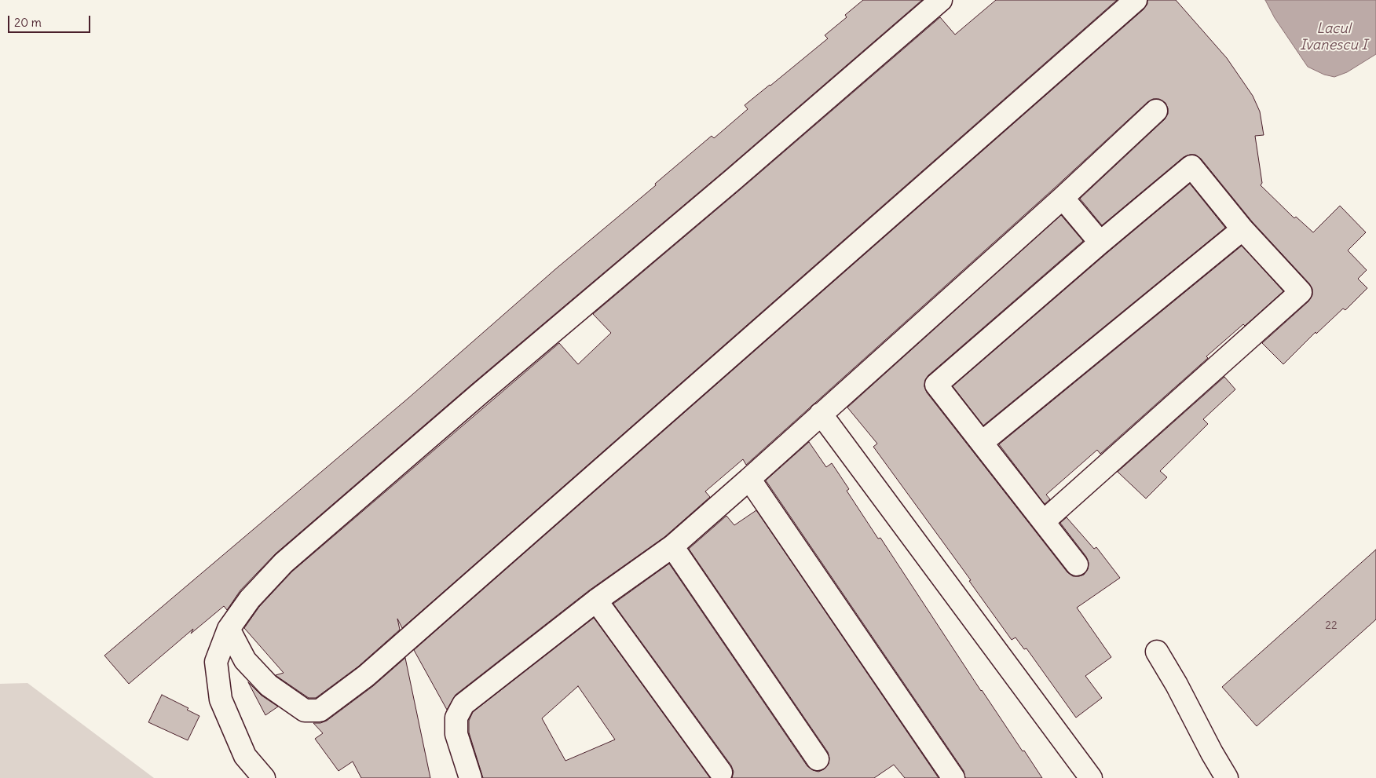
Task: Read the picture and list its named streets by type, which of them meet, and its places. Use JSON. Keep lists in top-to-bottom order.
{
  "water": ["Lacul Ivanescu I"],
  "house_numbers": ["22"],
  "scale_bar": "20 m"
}
